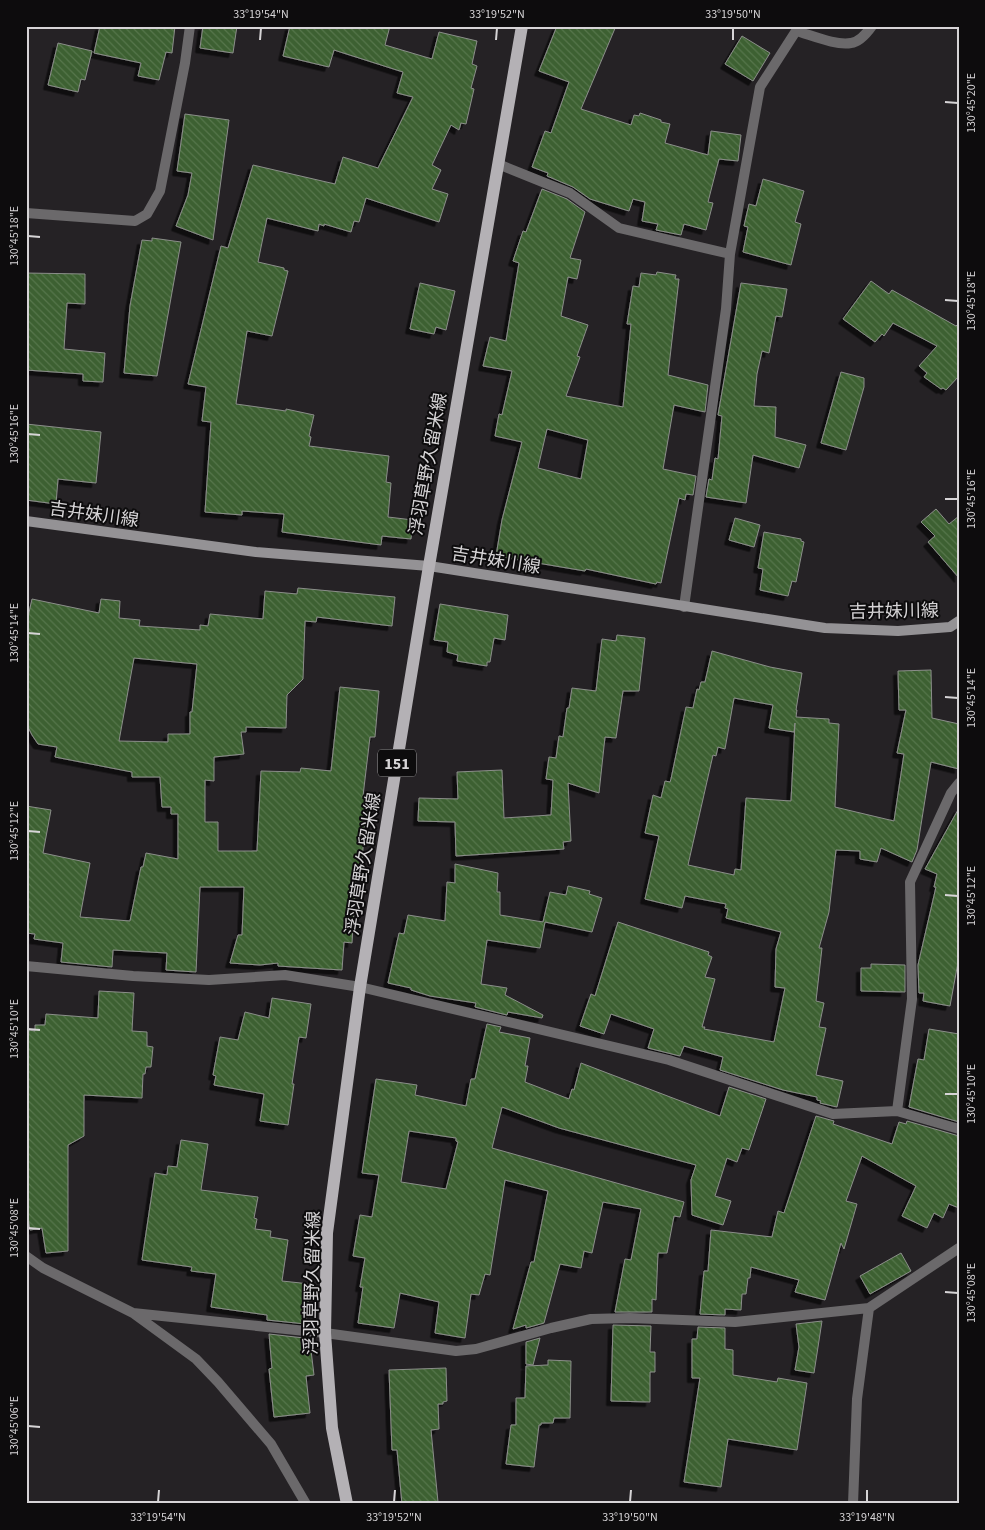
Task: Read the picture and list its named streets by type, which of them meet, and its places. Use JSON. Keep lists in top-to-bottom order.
{
  "streets": {
    "main road": ["浮羽草野久留米線", "吉井妹川線", "151"]
  },
  "crossings": [
    ["浮羽草野久留米線", "吉井妹川線"]
  ],
  "coordinates": [
    "33°19'54\"N",
    "33°19'52\"N",
    "33°19'50\"N",
    "130°45'20\"E",
    "130°45'18\"E",
    "130°45'16\"E",
    "130°45'14\"E",
    "130°45'12\"E",
    "130°45'10\"E",
    "130°45'08\"E",
    "130°45'06\"E",
    "33°19'48\"N"
  ]
}
